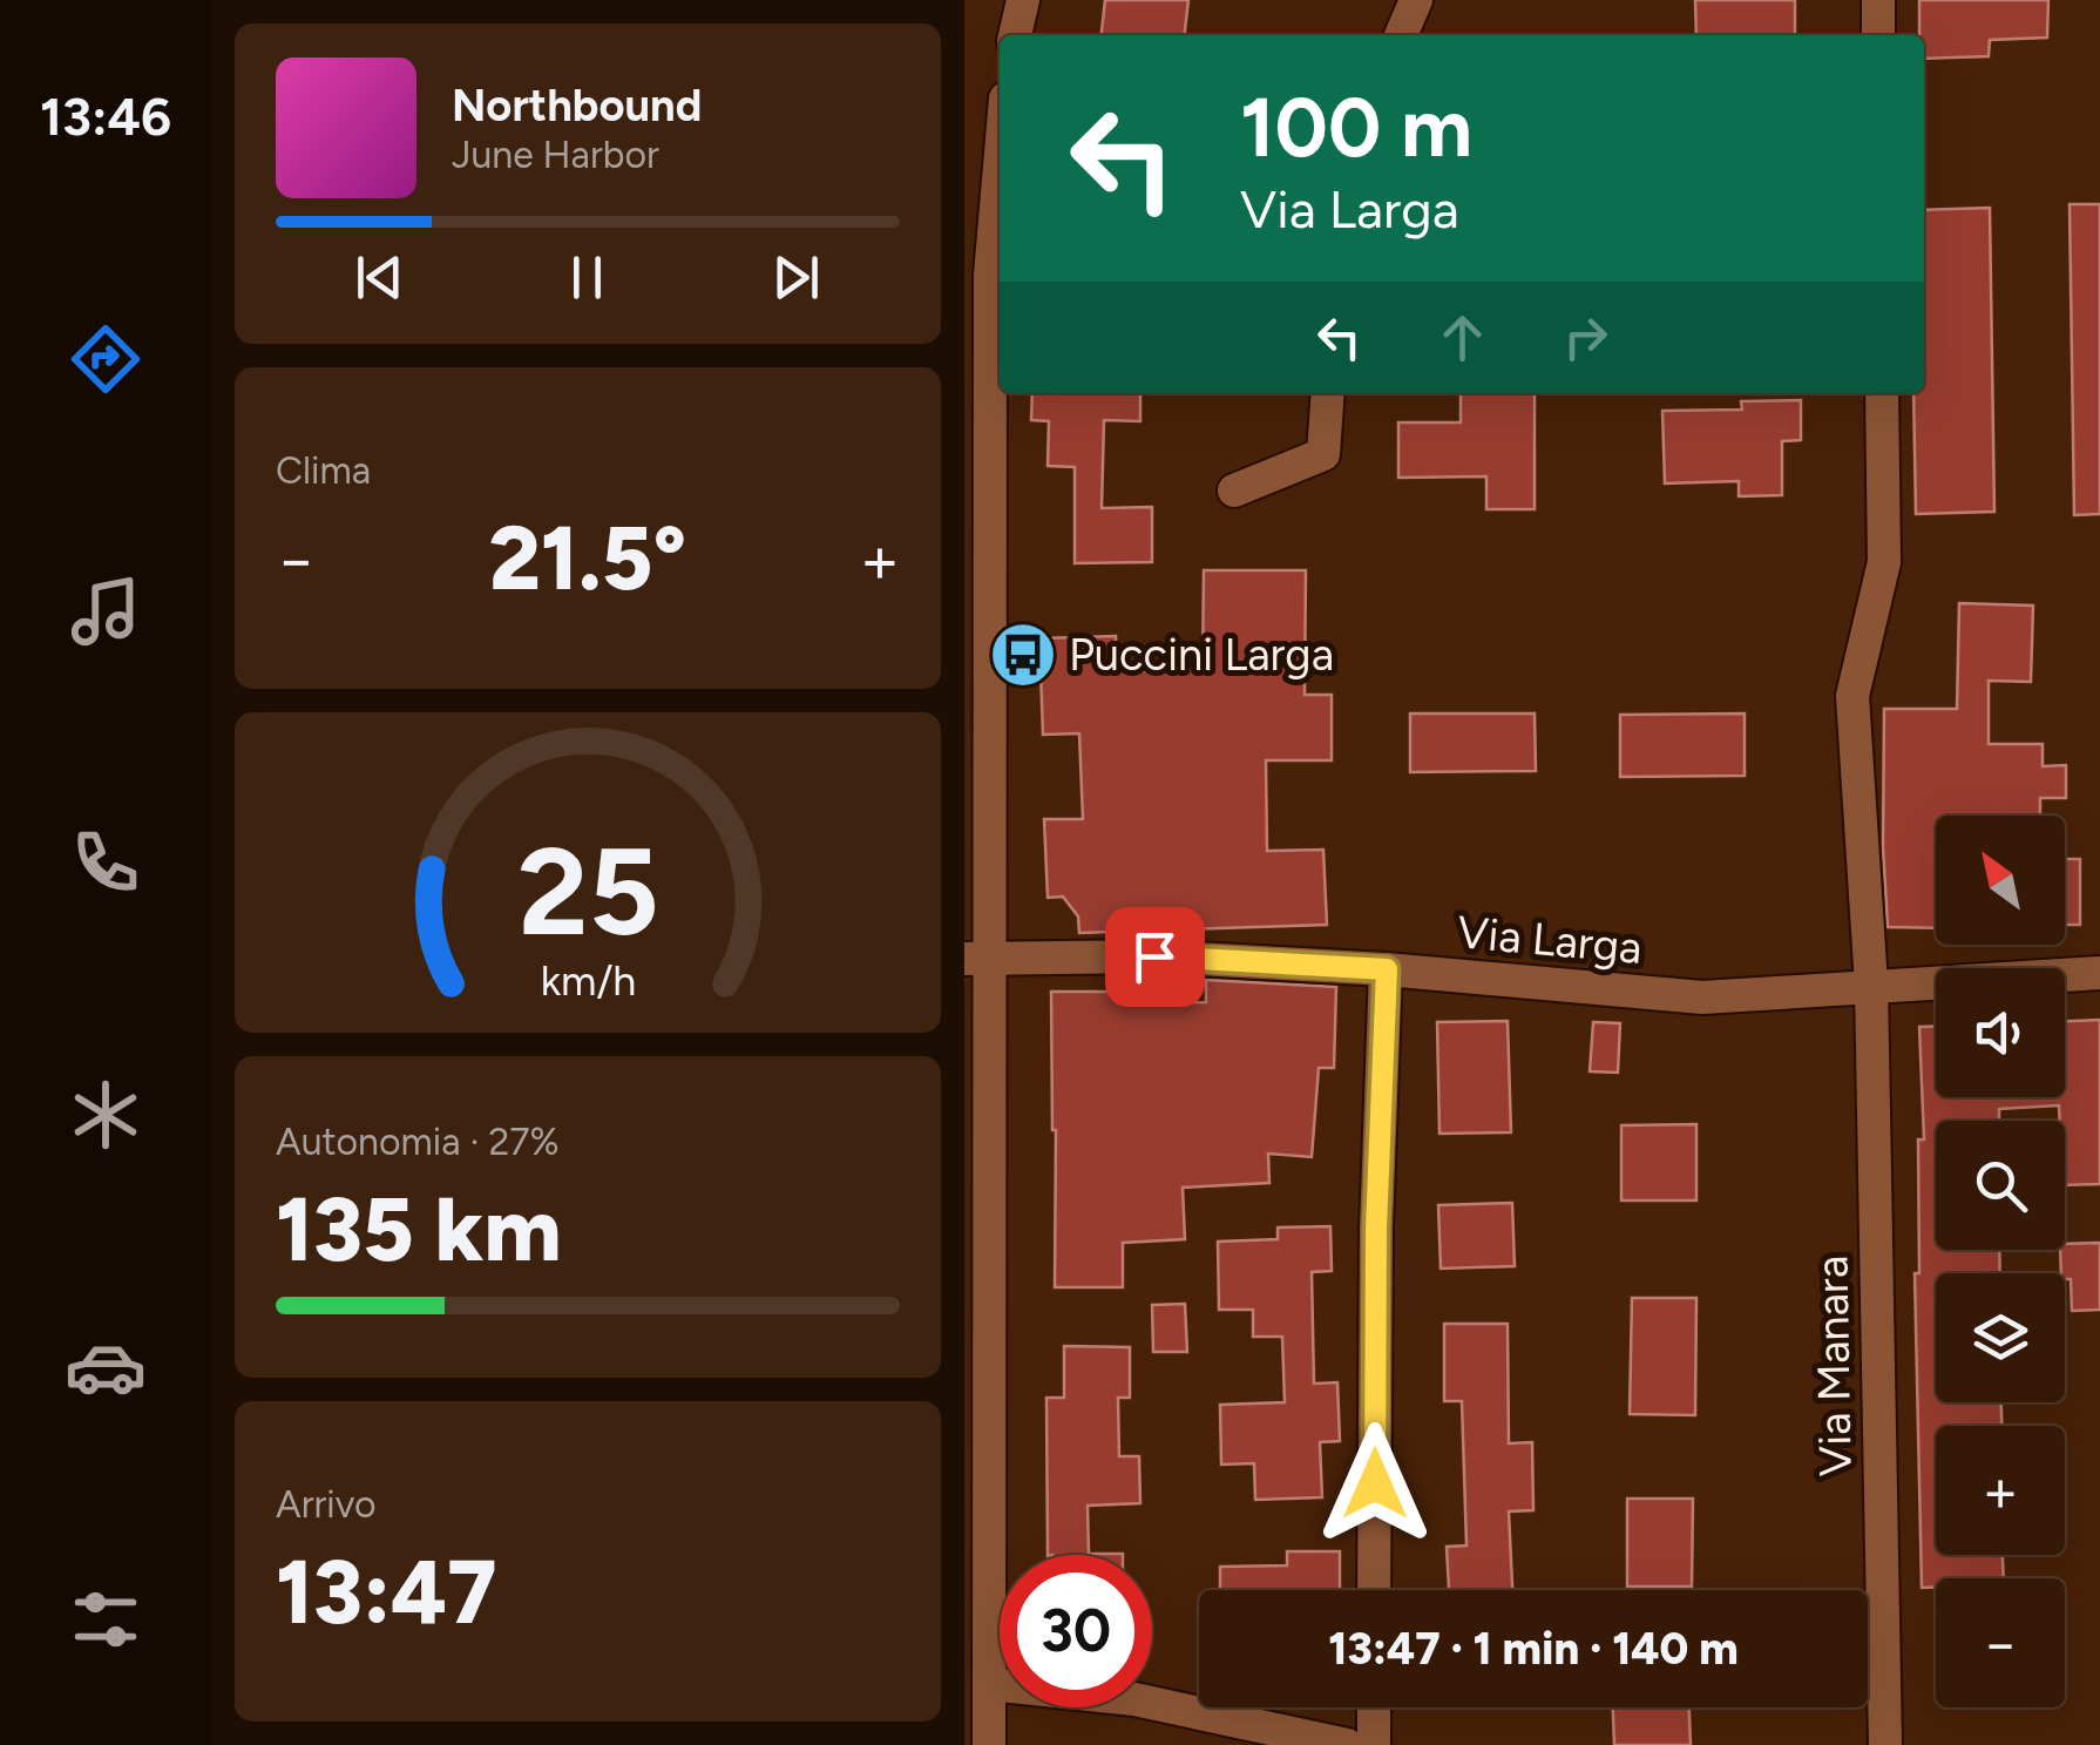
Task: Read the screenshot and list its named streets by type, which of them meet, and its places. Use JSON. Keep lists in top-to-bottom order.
{
  "streets": {
    "street": ["Via Larga", "Via Manara"]
  },
  "crossings": [
    ["Via Larga", "Via Manara"]
  ],
  "places": {
    "bus stop": ["Puccini Larga"]
  },
  "north": "top left",
  "page": {
    "tabs": "13:46",
    "turn": ["100 m", "Via Larga"],
    "song": ["Northbound", "June Harbor"],
    "tile": [
      "Clima",
      ["Autonomia · 27%", "135 km"],
      ["Arrivo", "13:47"]
    ],
    "heat": ["−", "21.5°", "+"],
    "map_buttons": ["+", "−"],
    "limit": "30",
    "trip": "13:47 · 1 min · 140 m",
    "gauge": ["25", "km/h"]
  }
}
